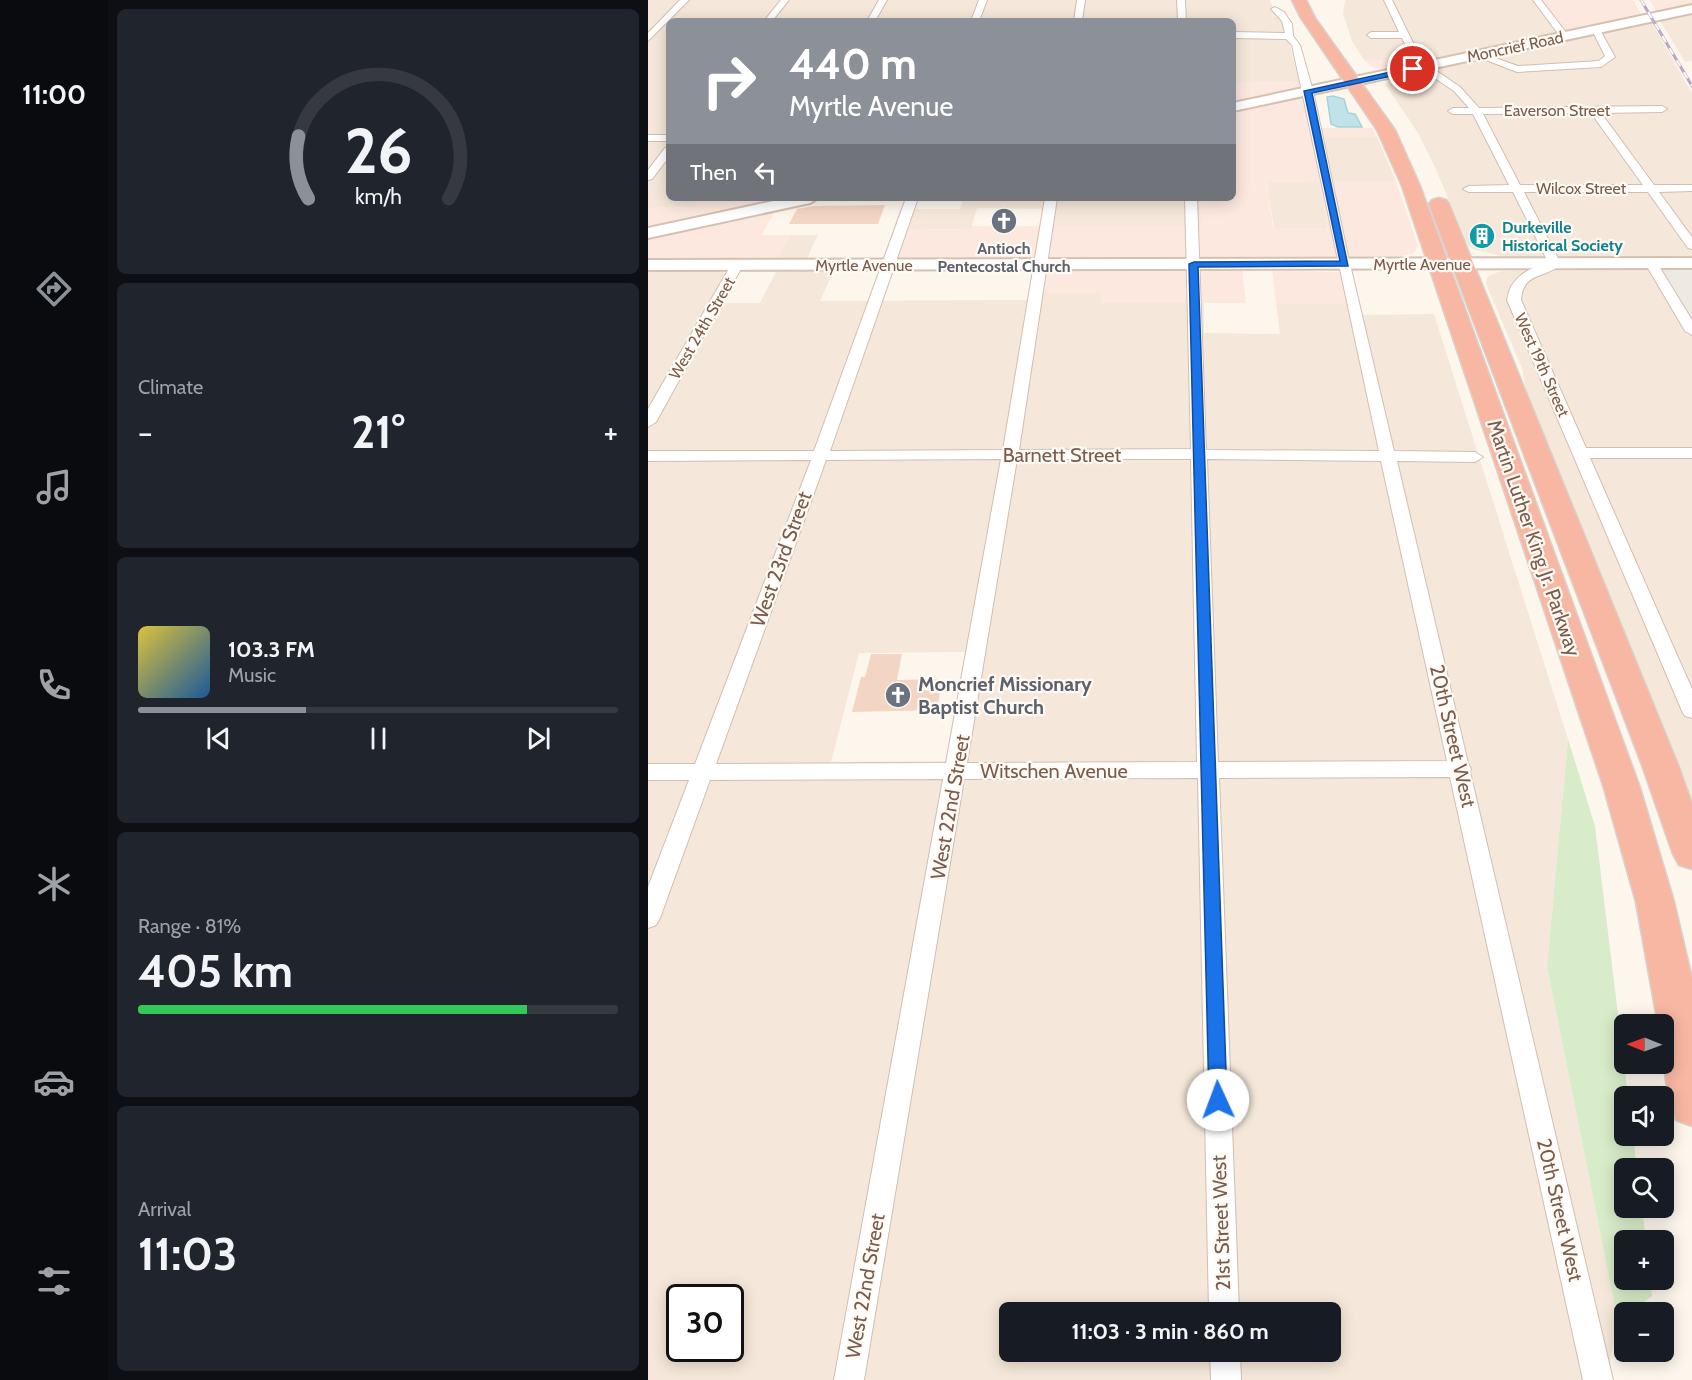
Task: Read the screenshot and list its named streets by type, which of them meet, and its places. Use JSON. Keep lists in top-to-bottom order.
{
  "streets": {
    "highway": ["Martin Luther King Jr. Parkway"],
    "main road": ["Moncrief Road", "Myrtle Avenue"],
    "street": [
      "Eaverson Street",
      "Wilcox Street",
      "West 24th Street",
      "West 19th Street",
      "Barnett Street",
      "West 23rd Street",
      "20th Street West",
      "Witschen Avenue",
      "West 22nd Street",
      "21st Street West"
    ]
  },
  "crossings": [
    ["Moncrief Road", "Martin Luther King Jr. Parkway"],
    ["Moncrief Road", "20th Street West"],
    ["Myrtle Avenue", "West 24th Street"],
    ["Myrtle Avenue", "West 19th Street"],
    ["Myrtle Avenue", "Martin Luther King Jr. Parkway"],
    ["Myrtle Avenue", "West 23rd Street"],
    ["Myrtle Avenue", "20th Street West"],
    ["Myrtle Avenue", "West 22nd Street"],
    ["Myrtle Avenue", "21st Street West"],
    ["Barnett Street", "West 23rd Street"],
    ["Barnett Street", "20th Street West"],
    ["Barnett Street", "West 22nd Street"],
    ["Barnett Street", "21st Street West"],
    ["West 23rd Street", "Witschen Avenue"],
    ["20th Street West", "Witschen Avenue"],
    ["Witschen Avenue", "West 22nd Street"],
    ["Witschen Avenue", "21st Street West"]
  ],
  "places": {
    "church": ["Antioch Pentecostal Church", "Moncrief Missionary Baptist Church"],
    "building": ["Durkeville Historical Society"]
  },
  "north": "left",
  "page": {
    "tabs": "11:00",
    "turn": ["440 m", "Myrtle Avenue"],
    "then": "Then",
    "tile": [
      "Climate",
      ["Range · 81%", "405 km"],
      ["Arrival", "11:03"]
    ],
    "heat": ["−", "21°", "+"],
    "song": ["103.3 FM", "Music"],
    "map_buttons": ["+", "−"],
    "limit": "30",
    "trip": "11:03 · 3 min · 860 m",
    "gauge": ["26", "km/h"]
  }
}
